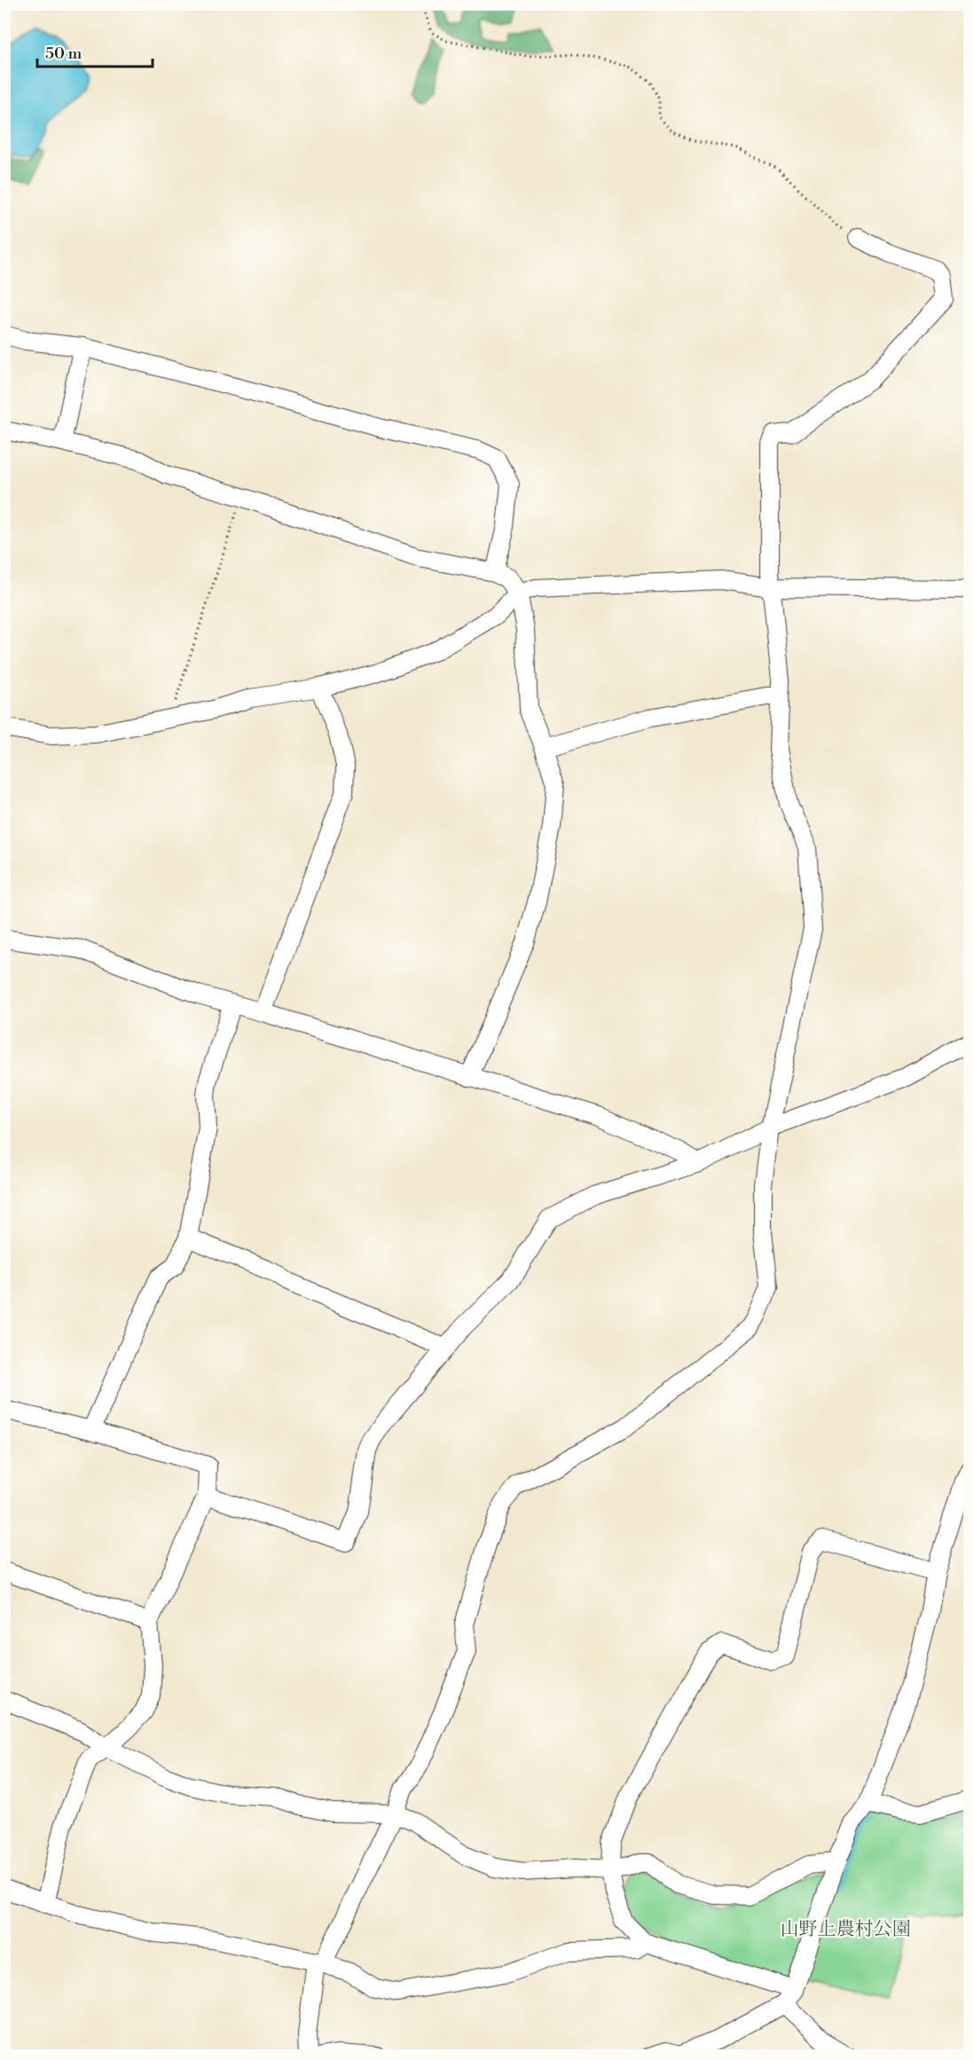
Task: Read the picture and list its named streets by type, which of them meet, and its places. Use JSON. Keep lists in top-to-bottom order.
{
  "parks": ["山野上農村公園"],
  "scale_bar": "50 m"
}
